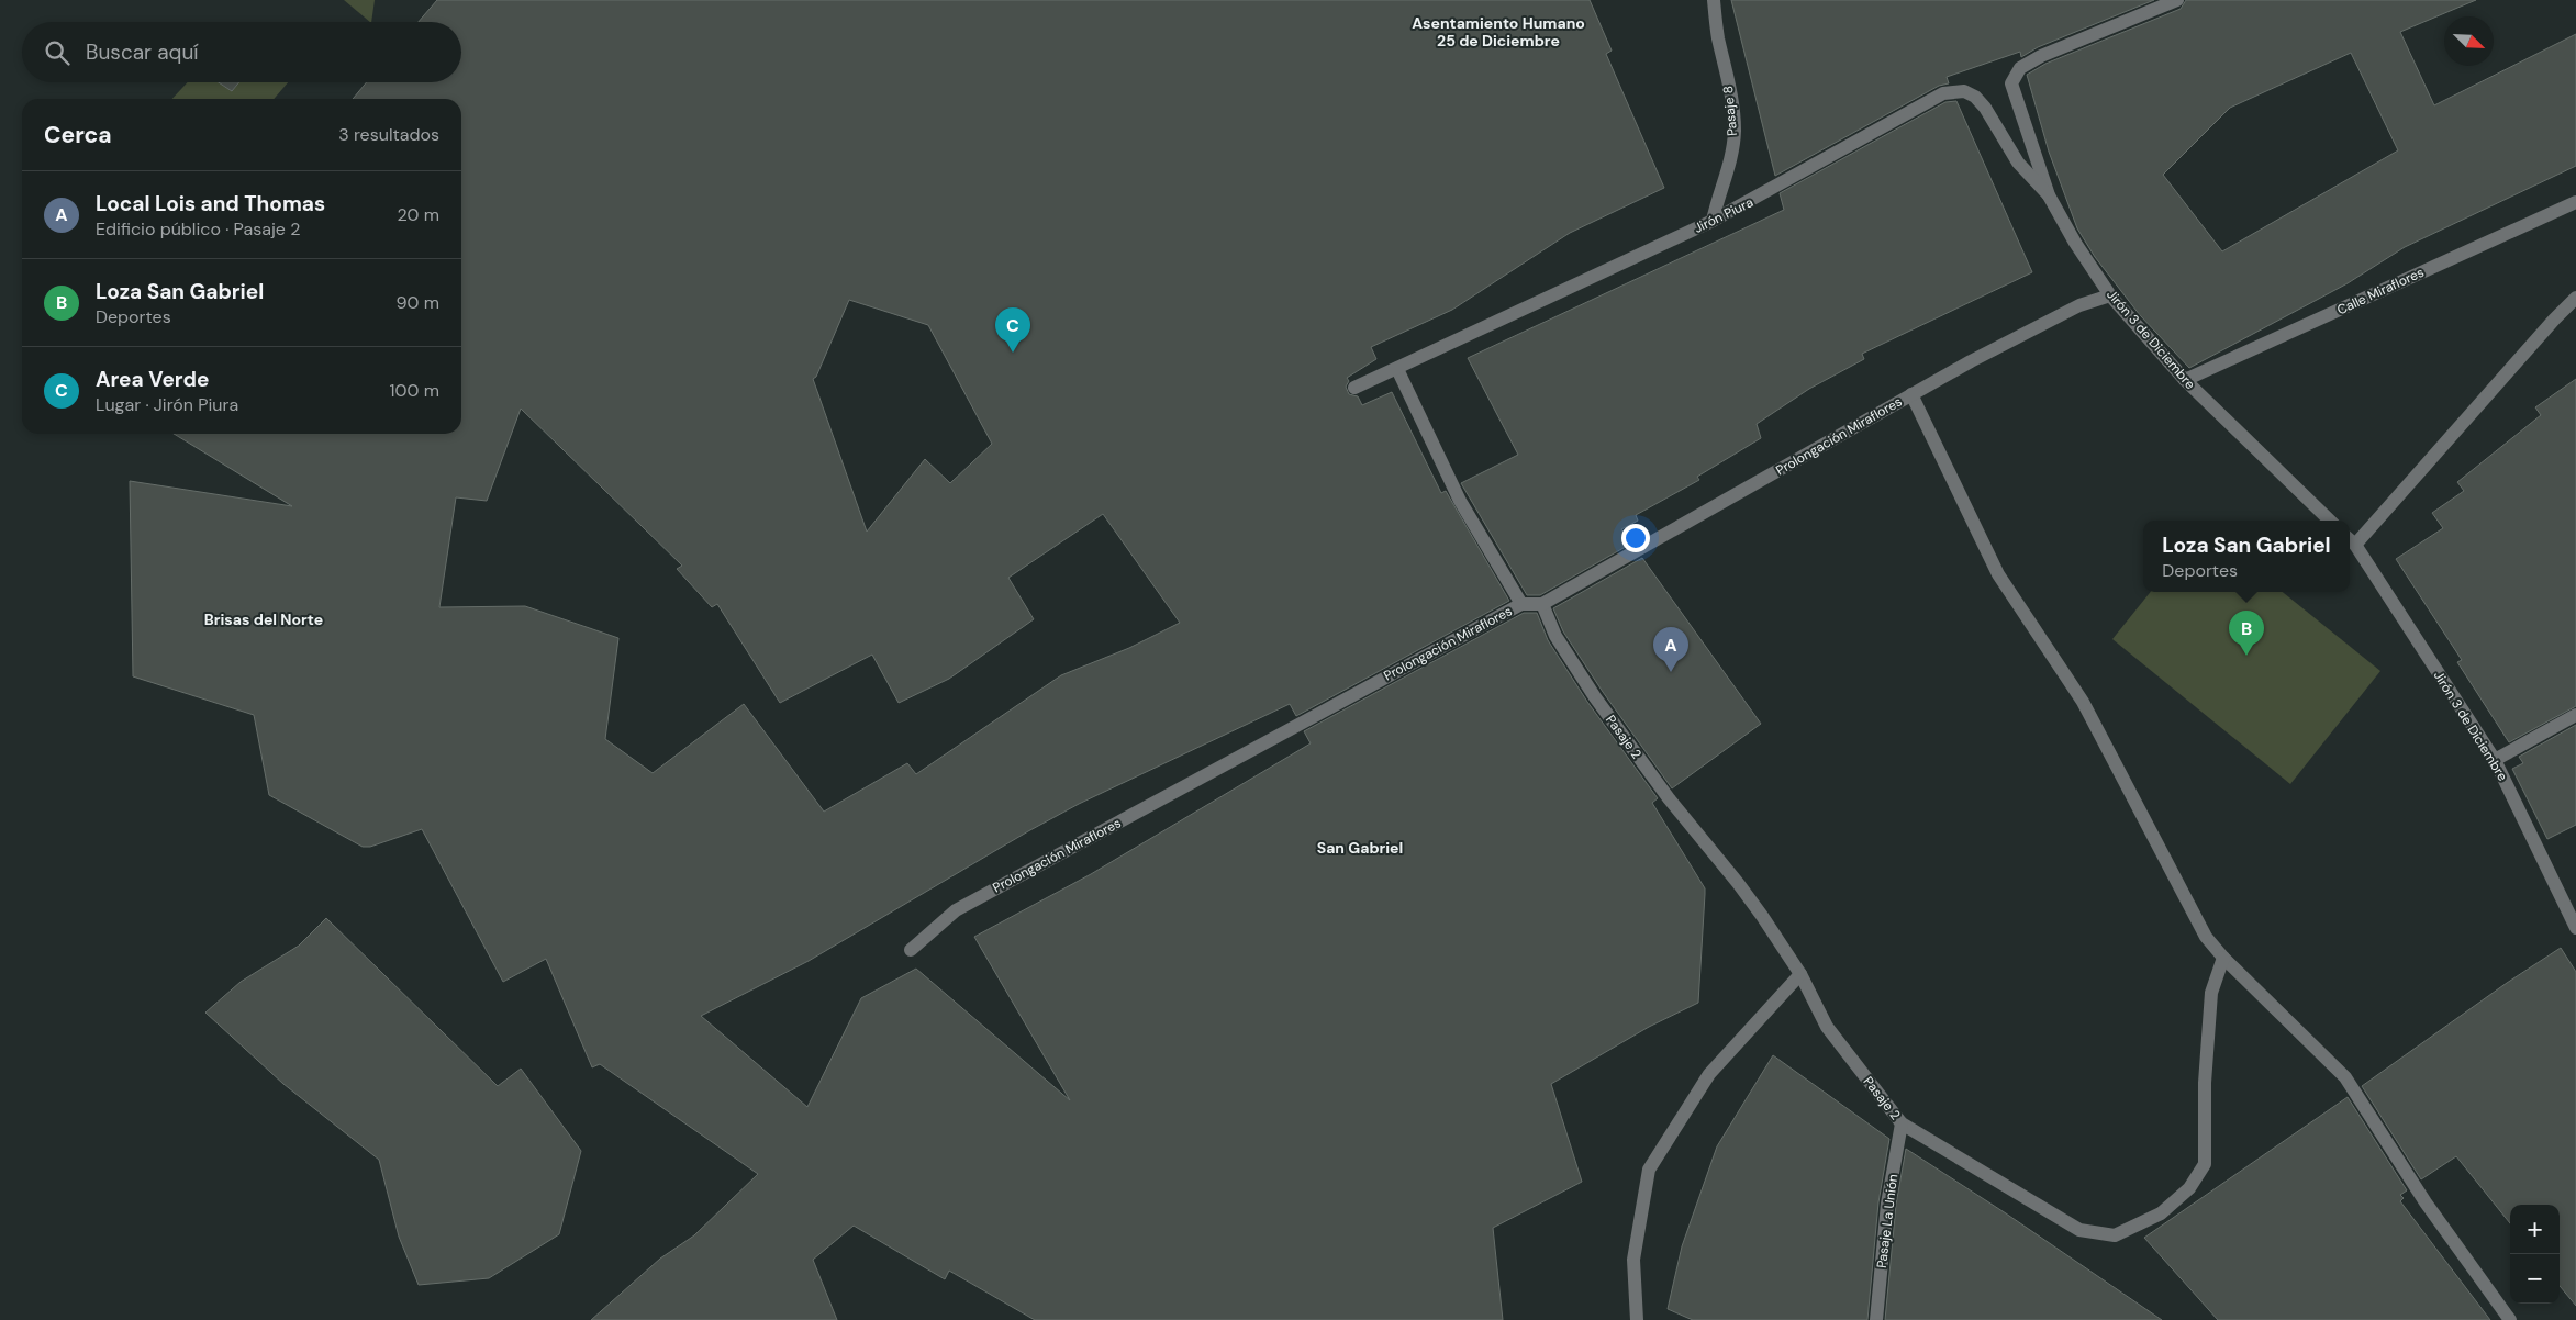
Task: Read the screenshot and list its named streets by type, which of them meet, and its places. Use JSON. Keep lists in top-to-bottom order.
{
  "streets": {
    "street": [
      "Pasaje 8",
      "Jirón Piura",
      "Calle Miraflores",
      "Jirón 3 de Diciembre",
      "Prolongación Miraflores",
      "Pasaje 2",
      "Pasaje La Unión"
    ]
  },
  "crossings": [
    ["Pasaje 8", "Jirón Piura"],
    ["Jirón Piura", "Jirón 3 de Diciembre"],
    ["Calle Miraflores", "Jirón 3 de Diciembre"],
    ["Jirón 3 de Diciembre", "Prolongación Miraflores"],
    ["Prolongación Miraflores", "Pasaje 2"],
    ["Pasaje 2", "Pasaje La Unión"]
  ],
  "districts": ["Asentamiento Humano 25 de Diciembre", "Brisas del Norte", "San Gabriel"],
  "north": "bottom right",
  "page": {
    "search": "Buscar aquí",
    "heading": ["Cerca", "3 resultados"],
    "list": [
      {
        "mark": "A",
        "name": "Local Lois and Thomas",
        "note": "Edificio público · Pasaje 2",
        "value": "20 m"
      },
      {
        "mark": "B",
        "name": "Loza San Gabriel",
        "note": "Deportes",
        "value": "90 m"
      },
      {
        "mark": "C",
        "name": "Area Verde",
        "note": "Lugar · Jirón Piura",
        "value": "100 m"
      }
    ],
    "pins": ["C", "B", "A"],
    "popup": ["Loza San Gabriel", "Deportes"],
    "map_buttons": ["+", "−"]
  }
}
